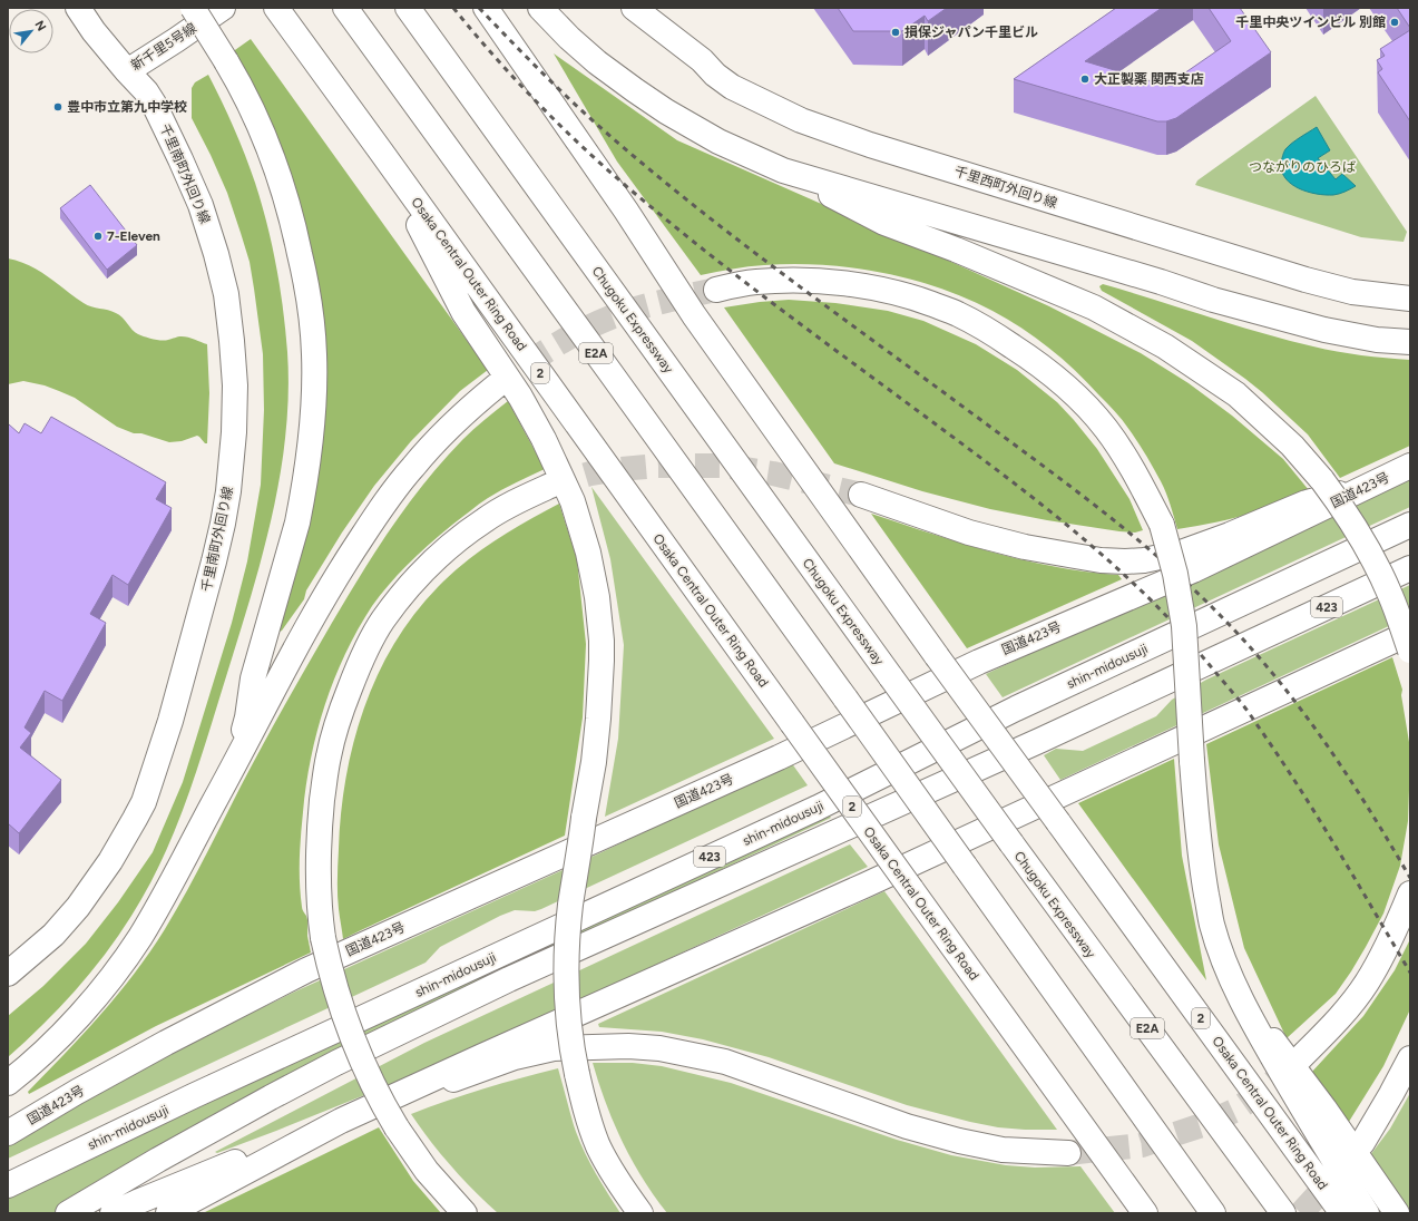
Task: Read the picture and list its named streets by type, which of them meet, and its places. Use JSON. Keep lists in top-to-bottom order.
{
  "streets": {
    "main road": [
      "新千里5号線",
      "千里南町外回り線",
      "千里西町外回り線",
      "Osaka Central Outer Ring Road",
      "Chugoku Expressway",
      "E2A",
      "2",
      "国道423号",
      "423",
      "shin-midousuji"
    ]
  },
  "crossings": [
    ["新千里5号線", "千里南町外回り線"]
  ],
  "parks": ["つながりのひろば"],
  "places": [
    "千里中央ツインビル 別館",
    "損保ジャパン千里ビル",
    "大正製薬 関西支店",
    "豊中市立第九中学校",
    "7-Eleven"
  ],
  "north": "top right"
}
